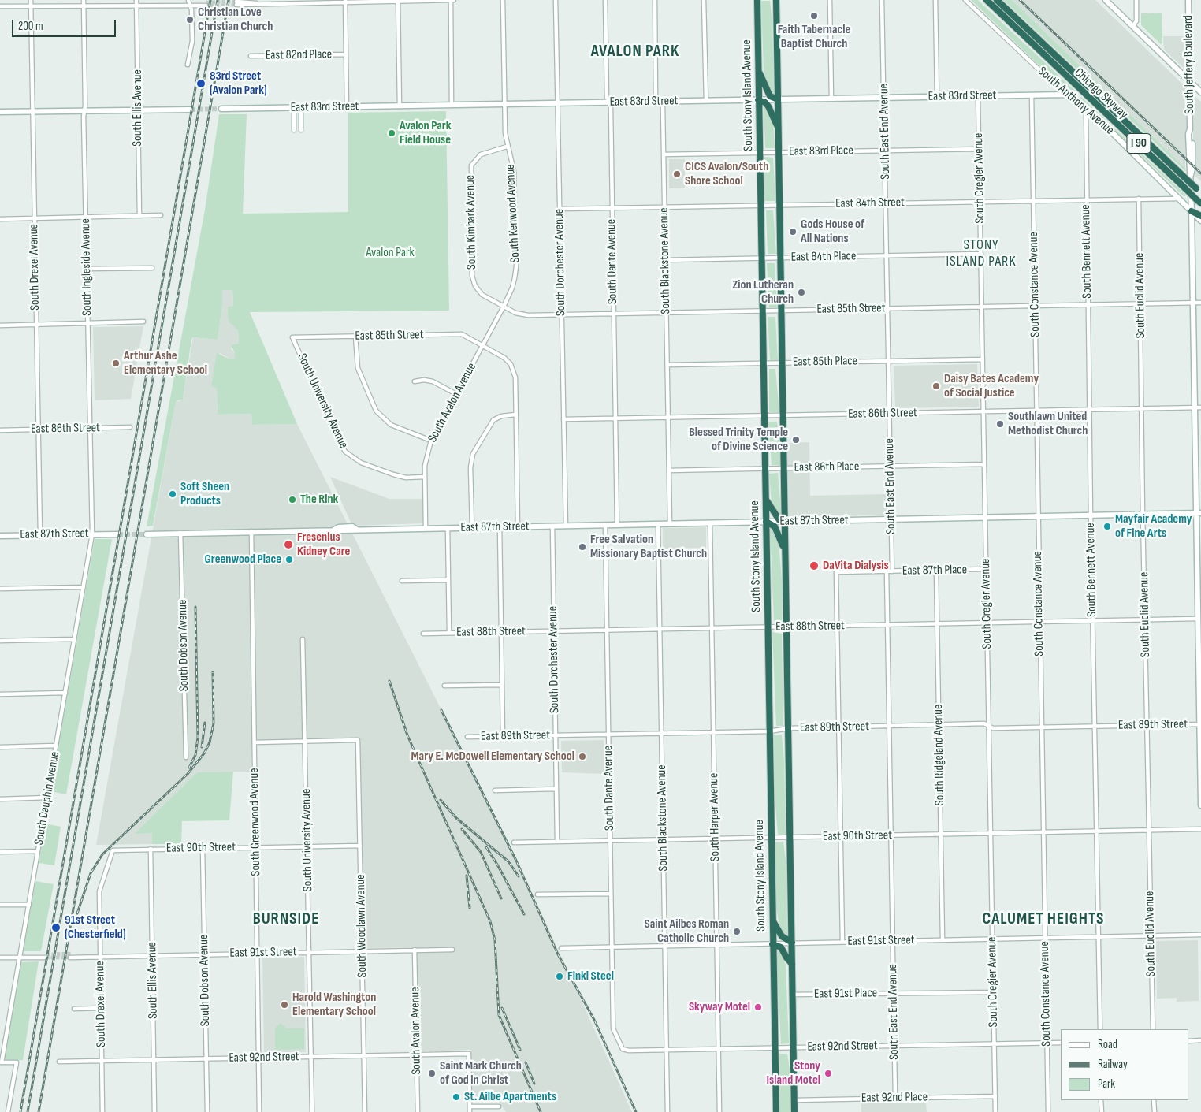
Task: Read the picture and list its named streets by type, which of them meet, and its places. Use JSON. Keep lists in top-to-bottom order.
{
  "streets": {
    "highway": ["Chicago Skyway", "South Stony Island Avenue", "I 90"],
    "main road": [
      "South Jeffery Boulevard",
      "East 83rd Street",
      "South Anthony Avenue",
      "East 87th Street"
    ],
    "street": [
      "East 82nd Place",
      "South Ellis Avenue",
      "South East End Avenue",
      "East 83rd Place",
      "South Cregier Avenue",
      "East 84th Street",
      "South Kenwood Avenue",
      "South Kimbark Avenue",
      "South Bennett Avenue",
      "East 84th Place",
      "South Blackstone Avenue",
      "South Dante Avenue",
      "South Dorchester Avenue",
      "South Drexel Avenue",
      "South Ingleside Avenue",
      "South Constance Avenue",
      "South Euclid Avenue",
      "East 85th Street",
      "East 85th Place",
      "South University Avenue",
      "South Avalon Avenue",
      "East 86th Street",
      "East 86th Place",
      "East 87th Place",
      "East 88th Street",
      "South Dobson Avenue",
      "East 89th Street",
      "South Ridgeland Avenue",
      "South Dauphin Avenue",
      "South Harper Avenue",
      "South Greenwood Avenue",
      "East 90th Street",
      "South Woodlawn Avenue",
      "East 91st Street",
      "East 91st Place",
      "East 92nd Street",
      "East 92nd Place"
    ]
  },
  "crossings": [
    ["South Jeffery Boulevard", "Chicago Skyway"],
    ["South Jeffery Boulevard", "South Anthony Avenue"],
    ["South Jeffery Boulevard", "East 85th Street"],
    ["South Jeffery Boulevard", "East 86th Street"],
    ["South Jeffery Boulevard", "East 87th Street"],
    ["South Jeffery Boulevard", "East 88th Street"],
    ["South Jeffery Boulevard", "East 89th Street"],
    ["South Stony Island Avenue", "East 83rd Street"],
    ["South Stony Island Avenue", "East 83rd Place"],
    ["South Stony Island Avenue", "East 84th Street"],
    ["South Stony Island Avenue", "East 84th Place"],
    ["South Stony Island Avenue", "East 85th Street"],
    ["South Stony Island Avenue", "East 85th Place"],
    ["South Stony Island Avenue", "East 86th Street"],
    ["South Stony Island Avenue", "East 86th Place"],
    ["South Stony Island Avenue", "East 87th Street"],
    ["South Stony Island Avenue", "East 88th Street"],
    ["South Stony Island Avenue", "East 89th Street"],
    ["South Stony Island Avenue", "East 90th Street"],
    ["South Stony Island Avenue", "East 91st Street"],
    ["South Stony Island Avenue", "East 92nd Street"],
    ["East 83rd Street", "South Anthony Avenue"],
    ["East 83rd Street", "South East End Avenue"],
    ["East 83rd Street", "South Cregier Avenue"],
    ["East 83rd Street", "South Kenwood Avenue"],
    ["East 83rd Street", "South Blackstone Avenue"],
    ["East 83rd Street", "South Dante Avenue"],
    ["East 83rd Street", "South Dorchester Avenue"],
    ["East 83rd Street", "South Constance Avenue"],
    ["South Anthony Avenue", "East 84th Street"],
    ["South Anthony Avenue", "South Bennett Avenue"],
    ["South Ellis Avenue", "East 90th Street"],
    ["South Ellis Avenue", "East 91st Street"],
    ["South Ellis Avenue", "East 92nd Street"],
    ["South East End Avenue", "East 83rd Place"],
    ["South East End Avenue", "East 84th Street"],
    ["South East End Avenue", "East 84th Place"],
    ["South East End Avenue", "East 85th Street"],
    ["South East End Avenue", "East 85th Place"],
    ["South East End Avenue", "East 86th Street"],
    ["South East End Avenue", "East 86th Place"],
    ["South East End Avenue", "East 87th Street"],
    ["South East End Avenue", "East 87th Place"],
    ["South East End Avenue", "East 88th Street"],
    ["South East End Avenue", "East 89th Street"],
    ["South East End Avenue", "East 90th Street"],
    ["South East End Avenue", "East 91st Street"],
    ["South East End Avenue", "East 91st Place"],
    ["South East End Avenue", "East 92nd Street"],
    ["South East End Avenue", "East 92nd Place"],
    ["East 83rd Place", "South Cregier Avenue"],
    ["East 83rd Place", "South Blackstone Avenue"],
    ["South Cregier Avenue", "East 84th Street"],
    ["South Cregier Avenue", "East 84th Place"],
    ["South Cregier Avenue", "East 85th Street"],
    ["South Cregier Avenue", "East 85th Place"],
    ["South Cregier Avenue", "East 86th Street"],
    ["South Cregier Avenue", "East 86th Place"],
    ["South Cregier Avenue", "East 87th Street"],
    ["South Cregier Avenue", "East 87th Place"],
    ["South Cregier Avenue", "East 88th Street"],
    ["South Cregier Avenue", "East 89th Street"],
    ["South Cregier Avenue", "East 90th Street"],
    ["South Cregier Avenue", "East 91st Street"],
    ["South Cregier Avenue", "East 91st Place"],
    ["South Cregier Avenue", "East 92nd Street"],
    ["South Cregier Avenue", "East 92nd Place"],
    ["East 84th Street", "South Bennett Avenue"],
    ["East 84th Street", "South Blackstone Avenue"],
    ["East 84th Street", "South Dante Avenue"],
    ["East 84th Street", "South Dorchester Avenue"],
    ["East 84th Street", "South Constance Avenue"],
    ["East 84th Street", "South Euclid Avenue"],
    ["South Kenwood Avenue", "South Kimbark Avenue"],
    ["South Kenwood Avenue", "East 85th Street"],
    ["South Kenwood Avenue", "South Avalon Avenue"],
    ["South Kimbark Avenue", "East 85th Street"],
    ["South Kimbark Avenue", "South Avalon Avenue"],
    ["South Bennett Avenue", "East 85th Street"],
    ["South Bennett Avenue", "East 86th Street"],
    ["South Bennett Avenue", "East 87th Street"],
    ["South Bennett Avenue", "East 88th Street"],
    ["South Bennett Avenue", "East 89th Street"],
    ["South Bennett Avenue", "East 90th Street"],
    ["South Bennett Avenue", "East 91st Street"],
    ["East 84th Place", "South Blackstone Avenue"],
    ["South Blackstone Avenue", "East 85th Street"],
    ["South Blackstone Avenue", "East 85th Place"],
    ["South Blackstone Avenue", "East 86th Street"],
    ["South Blackstone Avenue", "East 86th Place"],
    ["South Blackstone Avenue", "East 87th Street"],
    ["South Blackstone Avenue", "East 88th Street"],
    ["South Blackstone Avenue", "East 89th Street"],
    ["South Blackstone Avenue", "East 90th Street"],
    ["South Blackstone Avenue", "East 91st Street"],
    ["South Blackstone Avenue", "East 92nd Street"],
    ["South Dante Avenue", "East 85th Street"],
    ["South Dante Avenue", "East 86th Street"],
    ["South Dante Avenue", "East 87th Street"],
    ["South Dante Avenue", "East 88th Street"],
    ["South Dante Avenue", "East 89th Street"],
    ["South Dante Avenue", "East 90th Street"],
    ["South Dante Avenue", "East 91st Street"],
    ["South Dante Avenue", "East 92nd Street"],
    ["South Dorchester Avenue", "East 85th Street"],
    ["South Dorchester Avenue", "East 86th Street"],
    ["South Dorchester Avenue", "East 87th Street"],
    ["South Dorchester Avenue", "East 88th Street"],
    ["South Dorchester Avenue", "East 89th Street"],
    ["South Dorchester Avenue", "East 90th Street"],
    ["South Drexel Avenue", "East 86th Street"],
    ["South Drexel Avenue", "East 87th Street"],
    ["South Drexel Avenue", "East 90th Street"],
    ["South Drexel Avenue", "East 91st Street"],
    ["South Drexel Avenue", "East 92nd Street"],
    ["South Ingleside Avenue", "East 86th Street"],
    ["South Ingleside Avenue", "East 87th Street"],
    ["South Ingleside Avenue", "South Dauphin Avenue"],
    ["South Constance Avenue", "East 85th Street"],
    ["South Constance Avenue", "East 86th Street"],
    ["South Constance Avenue", "East 87th Street"],
    ["South Constance Avenue", "East 88th Street"],
    ["South Constance Avenue", "East 89th Street"],
    ["South Constance Avenue", "East 90th Street"],
    ["South Constance Avenue", "East 91st Street"],
    ["South Constance Avenue", "East 92nd Street"],
    ["South Euclid Avenue", "East 85th Street"],
    ["South Euclid Avenue", "East 86th Street"],
    ["South Euclid Avenue", "East 87th Street"],
    ["South Euclid Avenue", "East 88th Street"],
    ["South Euclid Avenue", "East 89th Street"],
    ["South Euclid Avenue", "East 90th Street"],
    ["South Euclid Avenue", "East 91st Street"],
    ["East 85th Street", "South University Avenue"],
    ["East 85th Street", "South Avalon Avenue"],
    ["South University Avenue", "South Avalon Avenue"],
    ["South University Avenue", "East 90th Street"],
    ["South University Avenue", "South Woodlawn Avenue"],
    ["South University Avenue", "East 91st Street"],
    ["South University Avenue", "East 92nd Street"],
    ["South Avalon Avenue", "East 87th Street"],
    ["South Avalon Avenue", "East 91st Street"],
    ["South Avalon Avenue", "East 92nd Street"],
    ["East 87th Street", "South Dobson Avenue"],
    ["East 87th Street", "South Dauphin Avenue"],
    ["East 87th Street", "South Harper Avenue"],
    ["East 87th Street", "South Greenwood Avenue"],
    ["East 87th Place", "East 88th Street"],
    ["East 87th Place", "South Ridgeland Avenue"],
    ["East 88th Street", "South Ridgeland Avenue"],
    ["East 88th Street", "South Harper Avenue"],
    ["South Dobson Avenue", "East 90th Street"],
    ["South Dobson Avenue", "East 91st Street"],
    ["South Dobson Avenue", "East 92nd Street"],
    ["East 89th Street", "South Ridgeland Avenue"],
    ["East 89th Street", "South Harper Avenue"],
    ["South Ridgeland Avenue", "East 90th Street"],
    ["South Ridgeland Avenue", "East 91st Street"],
    ["South Harper Avenue", "East 90th Street"],
    ["South Harper Avenue", "East 91st Street"],
    ["South Harper Avenue", "East 92nd Street"],
    ["South Greenwood Avenue", "East 90th Street"],
    ["South Greenwood Avenue", "East 91st Street"],
    ["South Greenwood Avenue", "East 92nd Street"],
    ["East 90th Street", "South Woodlawn Avenue"],
    ["South Woodlawn Avenue", "East 91st Street"],
    ["South Woodlawn Avenue", "East 92nd Street"]
  ],
  "districts": [
    "AVALON PARK",
    "STONY ISLAND PARK",
    "BURNSIDE",
    "CALUMET HEIGHTS"
  ],
  "parks": ["Avalon Park"],
  "places": [
    "Faith Tabernacle Baptist Church",
    "Christian Love Christian Church",
    "83rd Street (Avalon Park)",
    "Avalon Park Field House",
    "CICS Avalon/South Shore School",
    "Gods House of All Nations",
    "Zion Lutheran Church",
    "Arthur Ashe Elementary School",
    "Daisy Bates Academy of Social Justice",
    "Southlawn United Methodist Church",
    "Blessed Trinity Temple of Divine Science",
    "Soft Sheen Products",
    "The Rink",
    "Mayfair Academy of Fine Arts",
    "Fresenius Kidney Care",
    "Free Salvation Missionary Baptist Church",
    "Greenwood Place",
    "DaVita Dialysis",
    "Mary E. McDowell Elementary School",
    "91st Street (Chesterfield)",
    "Saint Ailbes Roman Catholic Church",
    "Finkl Steel",
    "Harold Washington Elementary School",
    "Skyway Motel",
    "Saint Mark Church of God in Christ",
    "Stony Island Motel",
    "St. Ailbe Apartments"
  ],
  "legend": ["Road", "Railway", "Park"],
  "scale_bar": "200 m"
}
